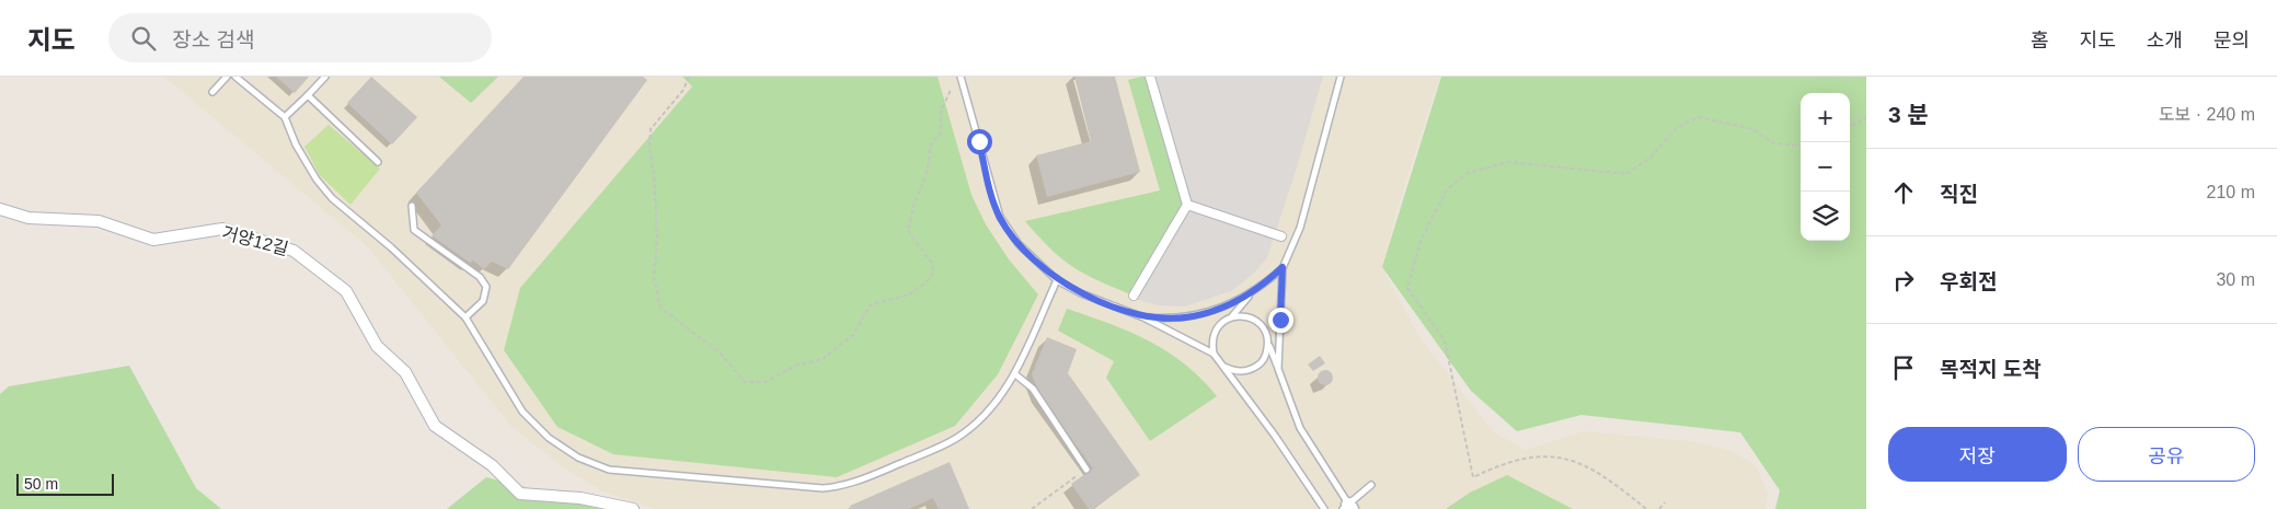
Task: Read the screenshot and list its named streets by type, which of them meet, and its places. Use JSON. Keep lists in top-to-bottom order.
{
  "streets": {
    "street": ["거양12길"]
  },
  "scale_bar": "50 m",
  "page": {
    "header": "지도",
    "search": "장소 검색",
    "nav": [
      "홈",
      "지도",
      "소개",
      "문의"
    ],
    "heading": ["3 분", "도보 · 240 m"],
    "map_buttons": ["+", "−"],
    "list": [
      ["직진", "210 m"],
      ["우회전", "30 m"],
      "목적지 도착"
    ],
    "buttons": ["저장", "공유"],
    "scale": "50 m"
  }
}
